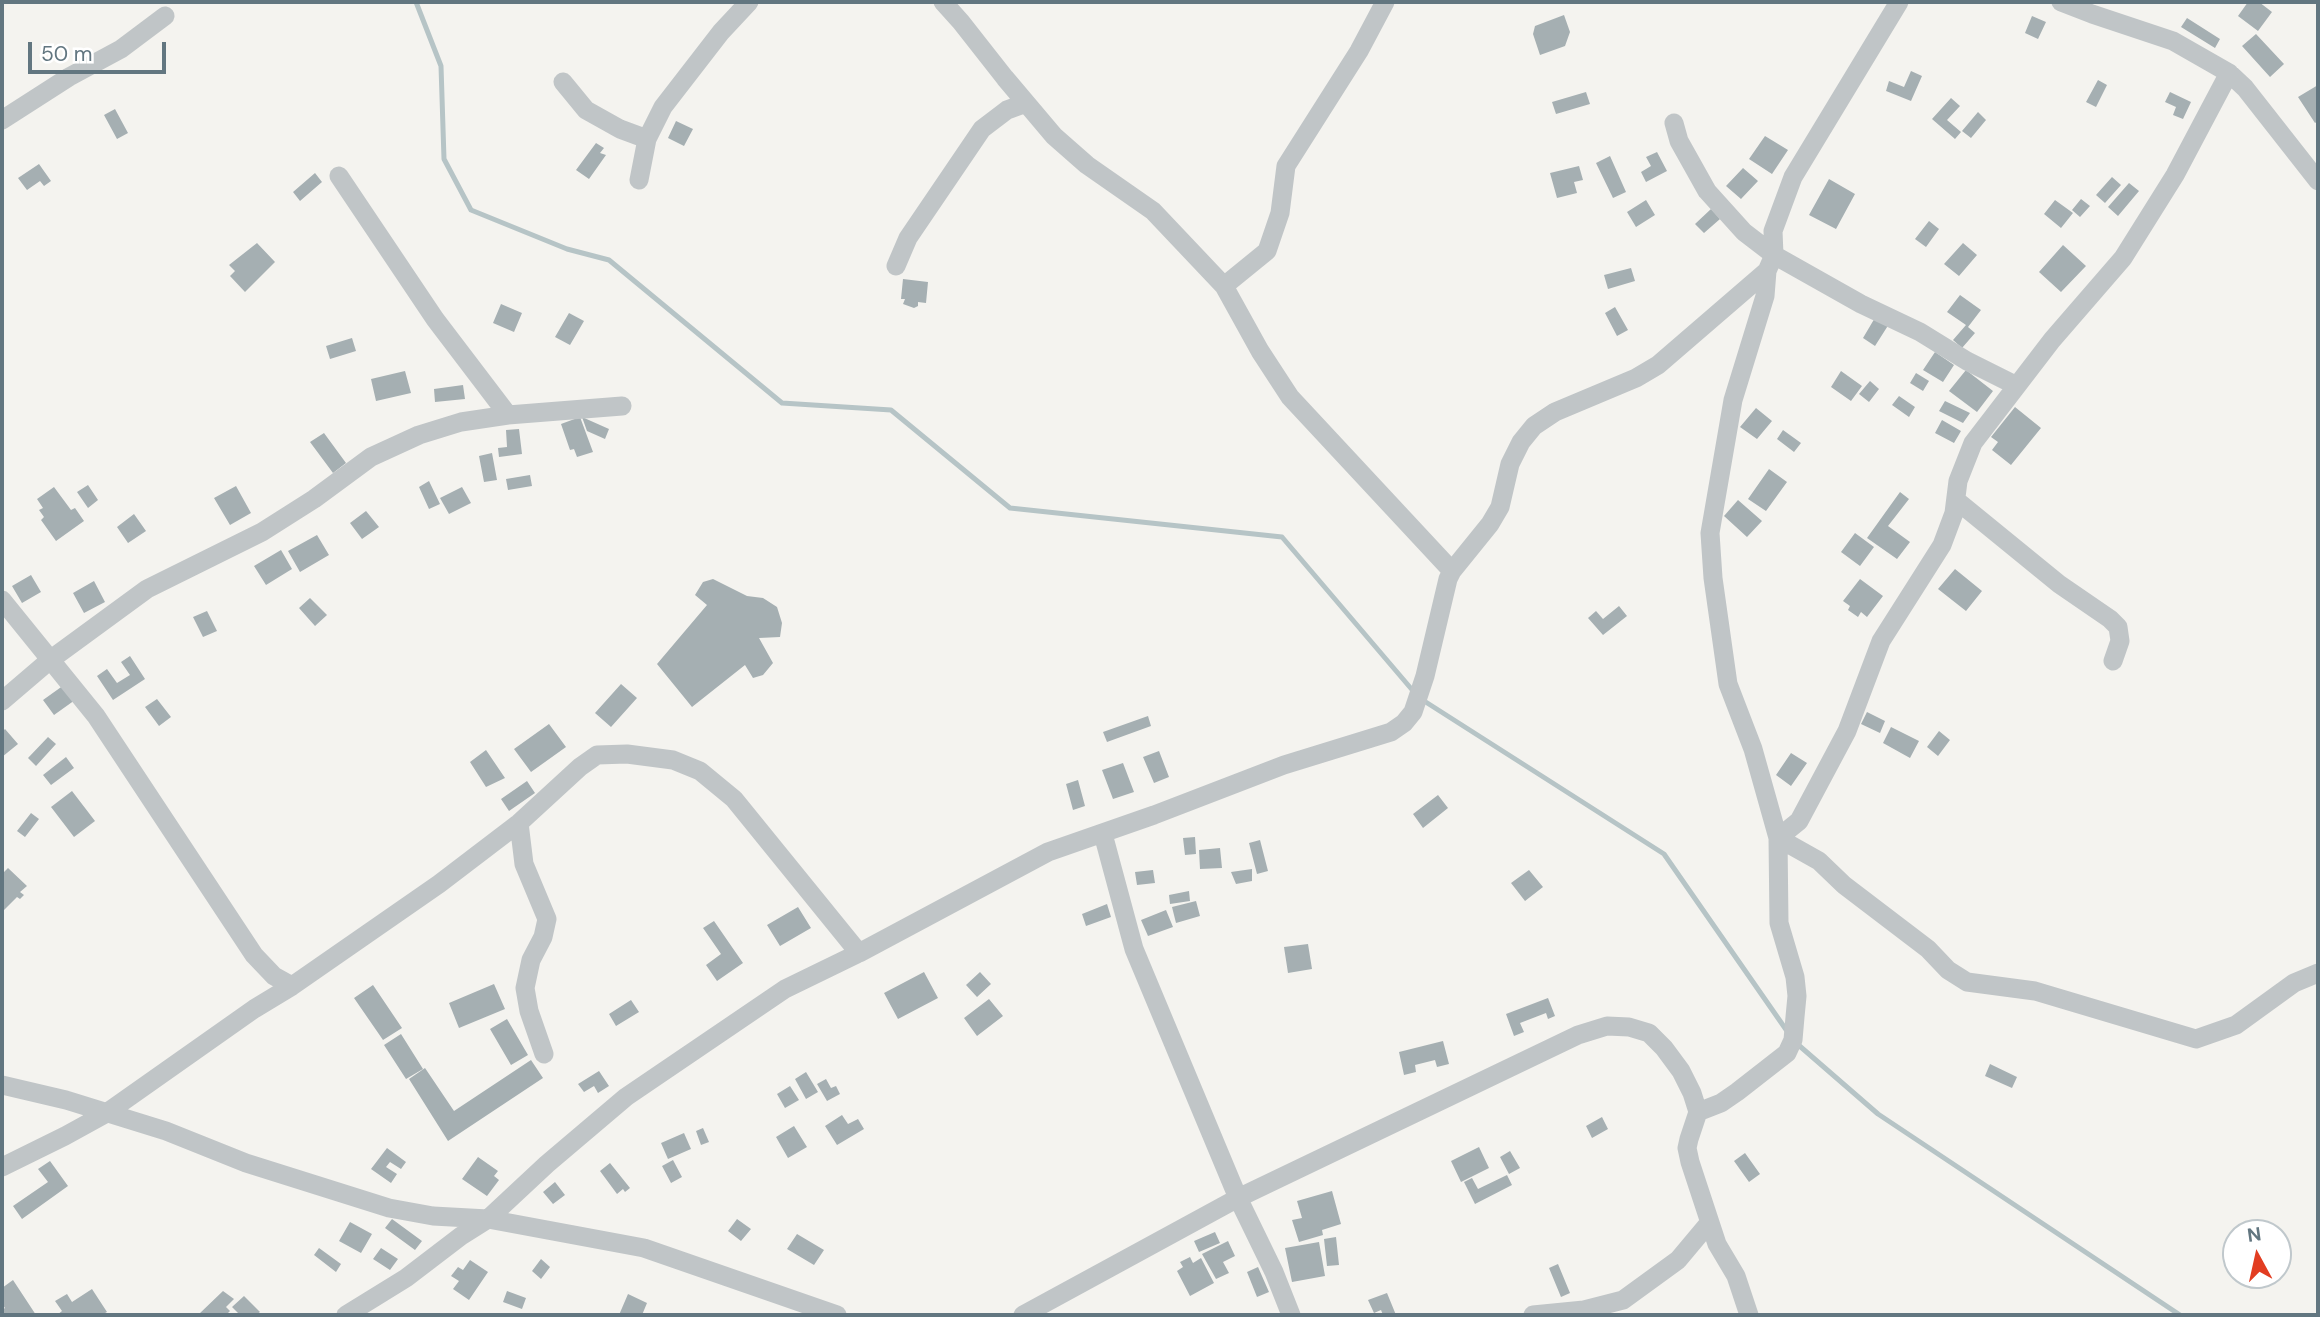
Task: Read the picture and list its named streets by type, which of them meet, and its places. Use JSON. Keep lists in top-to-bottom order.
{
  "scale_bar": "50 m",
  "north": "top"
}
